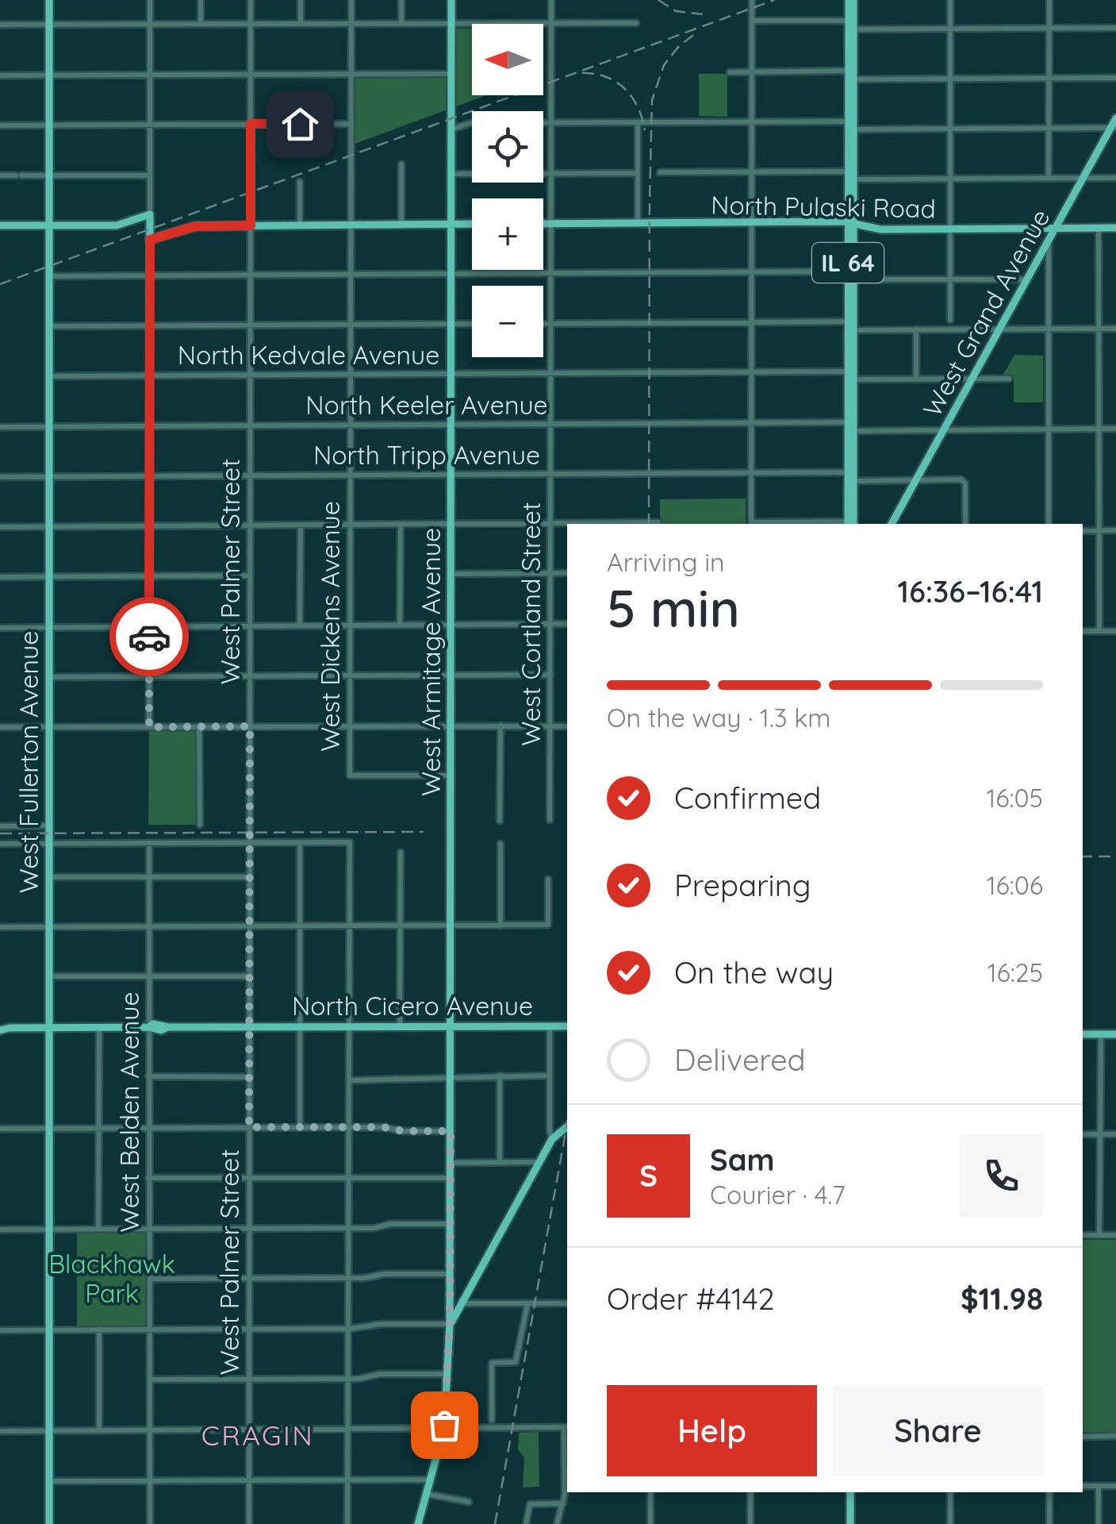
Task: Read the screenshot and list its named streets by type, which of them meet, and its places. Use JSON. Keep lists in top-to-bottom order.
{
  "streets": {
    "main road": [
      "North Pulaski Road",
      "IL 64",
      "West Grand Avenue",
      "West Armitage Avenue",
      "West Fullerton Avenue",
      "North Cicero Avenue"
    ],
    "street": [
      "North Kedvale Avenue",
      "North Keeler Avenue",
      "North Tripp Avenue",
      "West Palmer Street",
      "West Cortland Street",
      "West Dickens Avenue",
      "West Belden Avenue"
    ]
  },
  "crossings": [
    ["North Pulaski Road", "IL 64"],
    ["North Pulaski Road", "West Grand Avenue"],
    ["North Pulaski Road", "West Cortland Street"],
    ["IL 64", "North Kedvale Avenue"],
    ["IL 64", "North Keeler Avenue"],
    ["IL 64", "North Tripp Avenue"],
    ["West Grand Avenue", "North Kedvale Avenue"],
    ["West Grand Avenue", "North Keeler Avenue"],
    ["West Grand Avenue", "North Tripp Avenue"],
    ["North Kedvale Avenue", "West Palmer Street"],
    ["North Kedvale Avenue", "West Cortland Street"],
    ["North Kedvale Avenue", "West Dickens Avenue"],
    ["North Kedvale Avenue", "West Armitage Avenue"],
    ["North Kedvale Avenue", "West Fullerton Avenue"],
    ["North Keeler Avenue", "West Palmer Street"],
    ["North Keeler Avenue", "West Cortland Street"],
    ["North Keeler Avenue", "West Dickens Avenue"],
    ["North Keeler Avenue", "West Armitage Avenue"],
    ["North Keeler Avenue", "West Fullerton Avenue"],
    ["North Tripp Avenue", "West Palmer Street"],
    ["North Tripp Avenue", "West Cortland Street"],
    ["North Tripp Avenue", "West Dickens Avenue"],
    ["North Tripp Avenue", "West Armitage Avenue"],
    ["North Tripp Avenue", "West Fullerton Avenue"],
    ["West Palmer Street", "North Cicero Avenue"],
    ["West Dickens Avenue", "West Armitage Avenue"],
    ["West Armitage Avenue", "North Cicero Avenue"],
    ["West Fullerton Avenue", "North Cicero Avenue"],
    ["North Cicero Avenue", "West Belden Avenue"]
  ],
  "districts": ["CRAGIN"],
  "parks": ["Blackhawk Park"],
  "north": "left",
  "page": {
    "map_buttons": ["+", "−"],
    "heading": ["5 min", "Arriving in", "16:36–16:41"],
    "panel": [
      "Sam",
      "Courier · 4.7",
      "Order #4142",
      "$11.98"
    ],
    "bar": "On the way · 1.3 km",
    "list": [
      ["Confirmed", "16:05"],
      ["Preparing", "16:06"],
      ["On the way", "16:25"],
      "Delivered"
    ],
    "round": "S",
    "buttons": ["Help", "Share"]
  }
}
